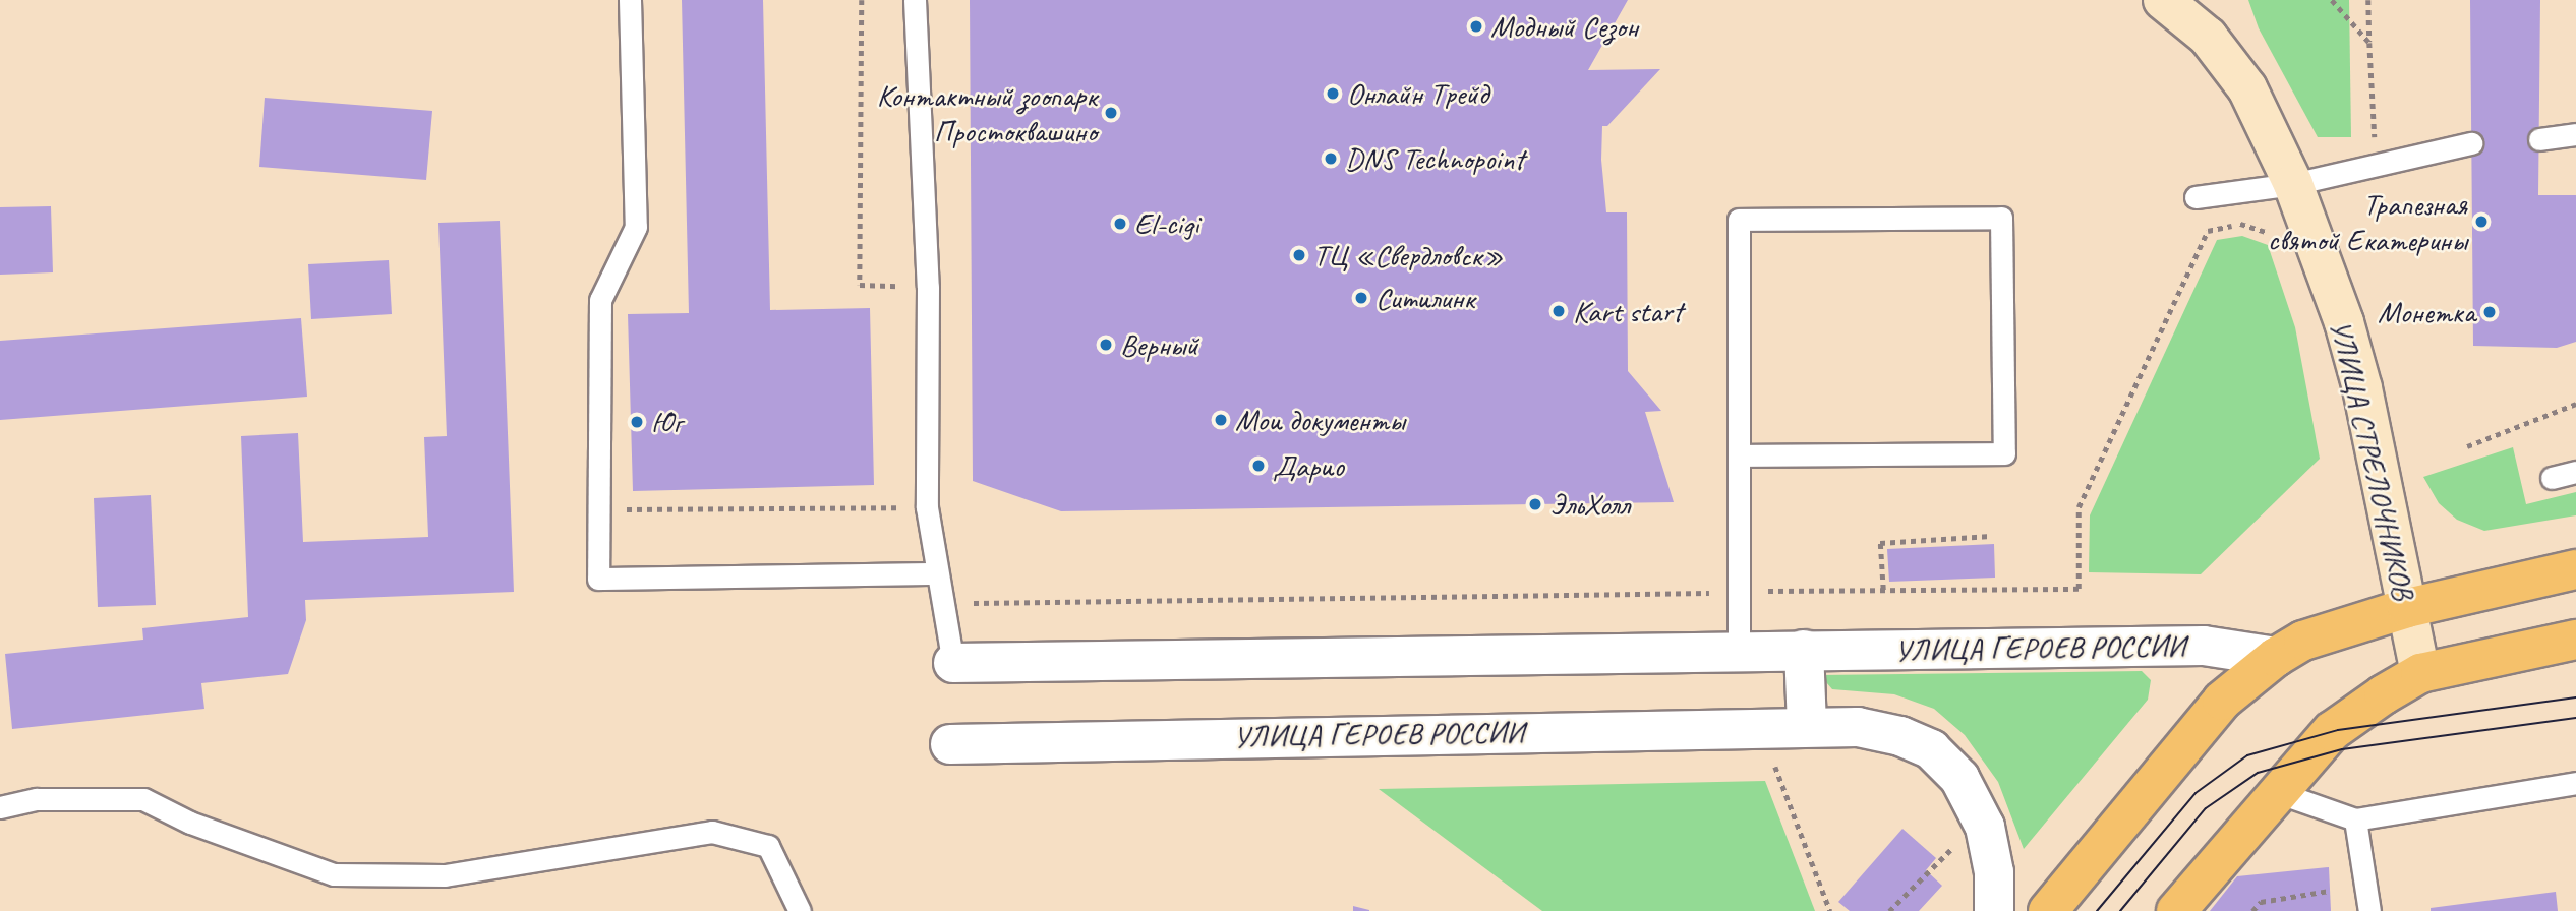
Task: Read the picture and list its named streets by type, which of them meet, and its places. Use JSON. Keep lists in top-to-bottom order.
{
  "streets": {
    "main road": ["УЛИЦА СТРЕЛОЧНИКОВ"],
    "street": ["УЛИЦА ГЕРОЕВ РОССИИ"]
  },
  "places": [
    "Модный Сезон",
    "Онлайн Трейд",
    "Контактный зоопарк Простоквашино",
    "DNS Technopoint",
    "Трапезная святой Екатерины",
    "El-cigi",
    "ТЦ «Свердловск»",
    "Ситилинк",
    "Kart start",
    "Монетка",
    "Верный",
    "Мои документы",
    "Юг",
    "Дарио",
    "ЭльХолл"
  ]
}
